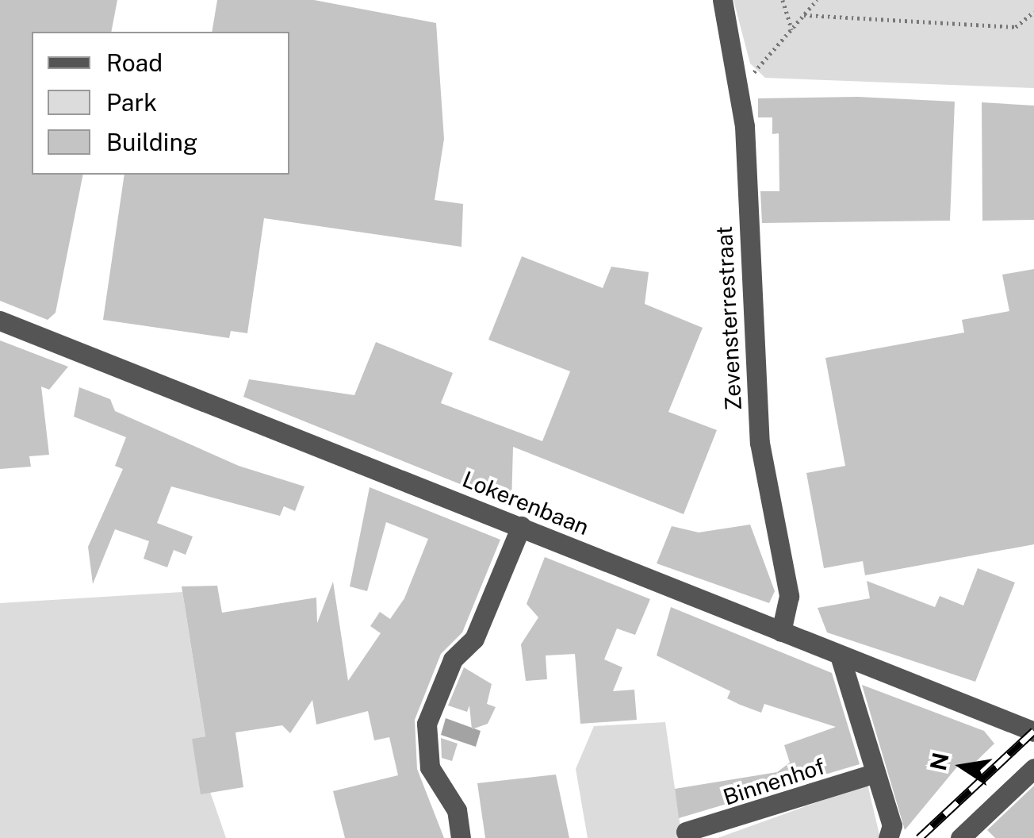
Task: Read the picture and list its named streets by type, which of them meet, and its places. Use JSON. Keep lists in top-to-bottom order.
{
  "streets": {
    "street": ["Zevensterrestraat", "Lokerenbaan", "Binnenhof"]
  },
  "crossings": [
    ["Zevensterrestraat", "Lokerenbaan"]
  ],
  "legend": ["Road", "Park", "Building"],
  "north": "left"
}
